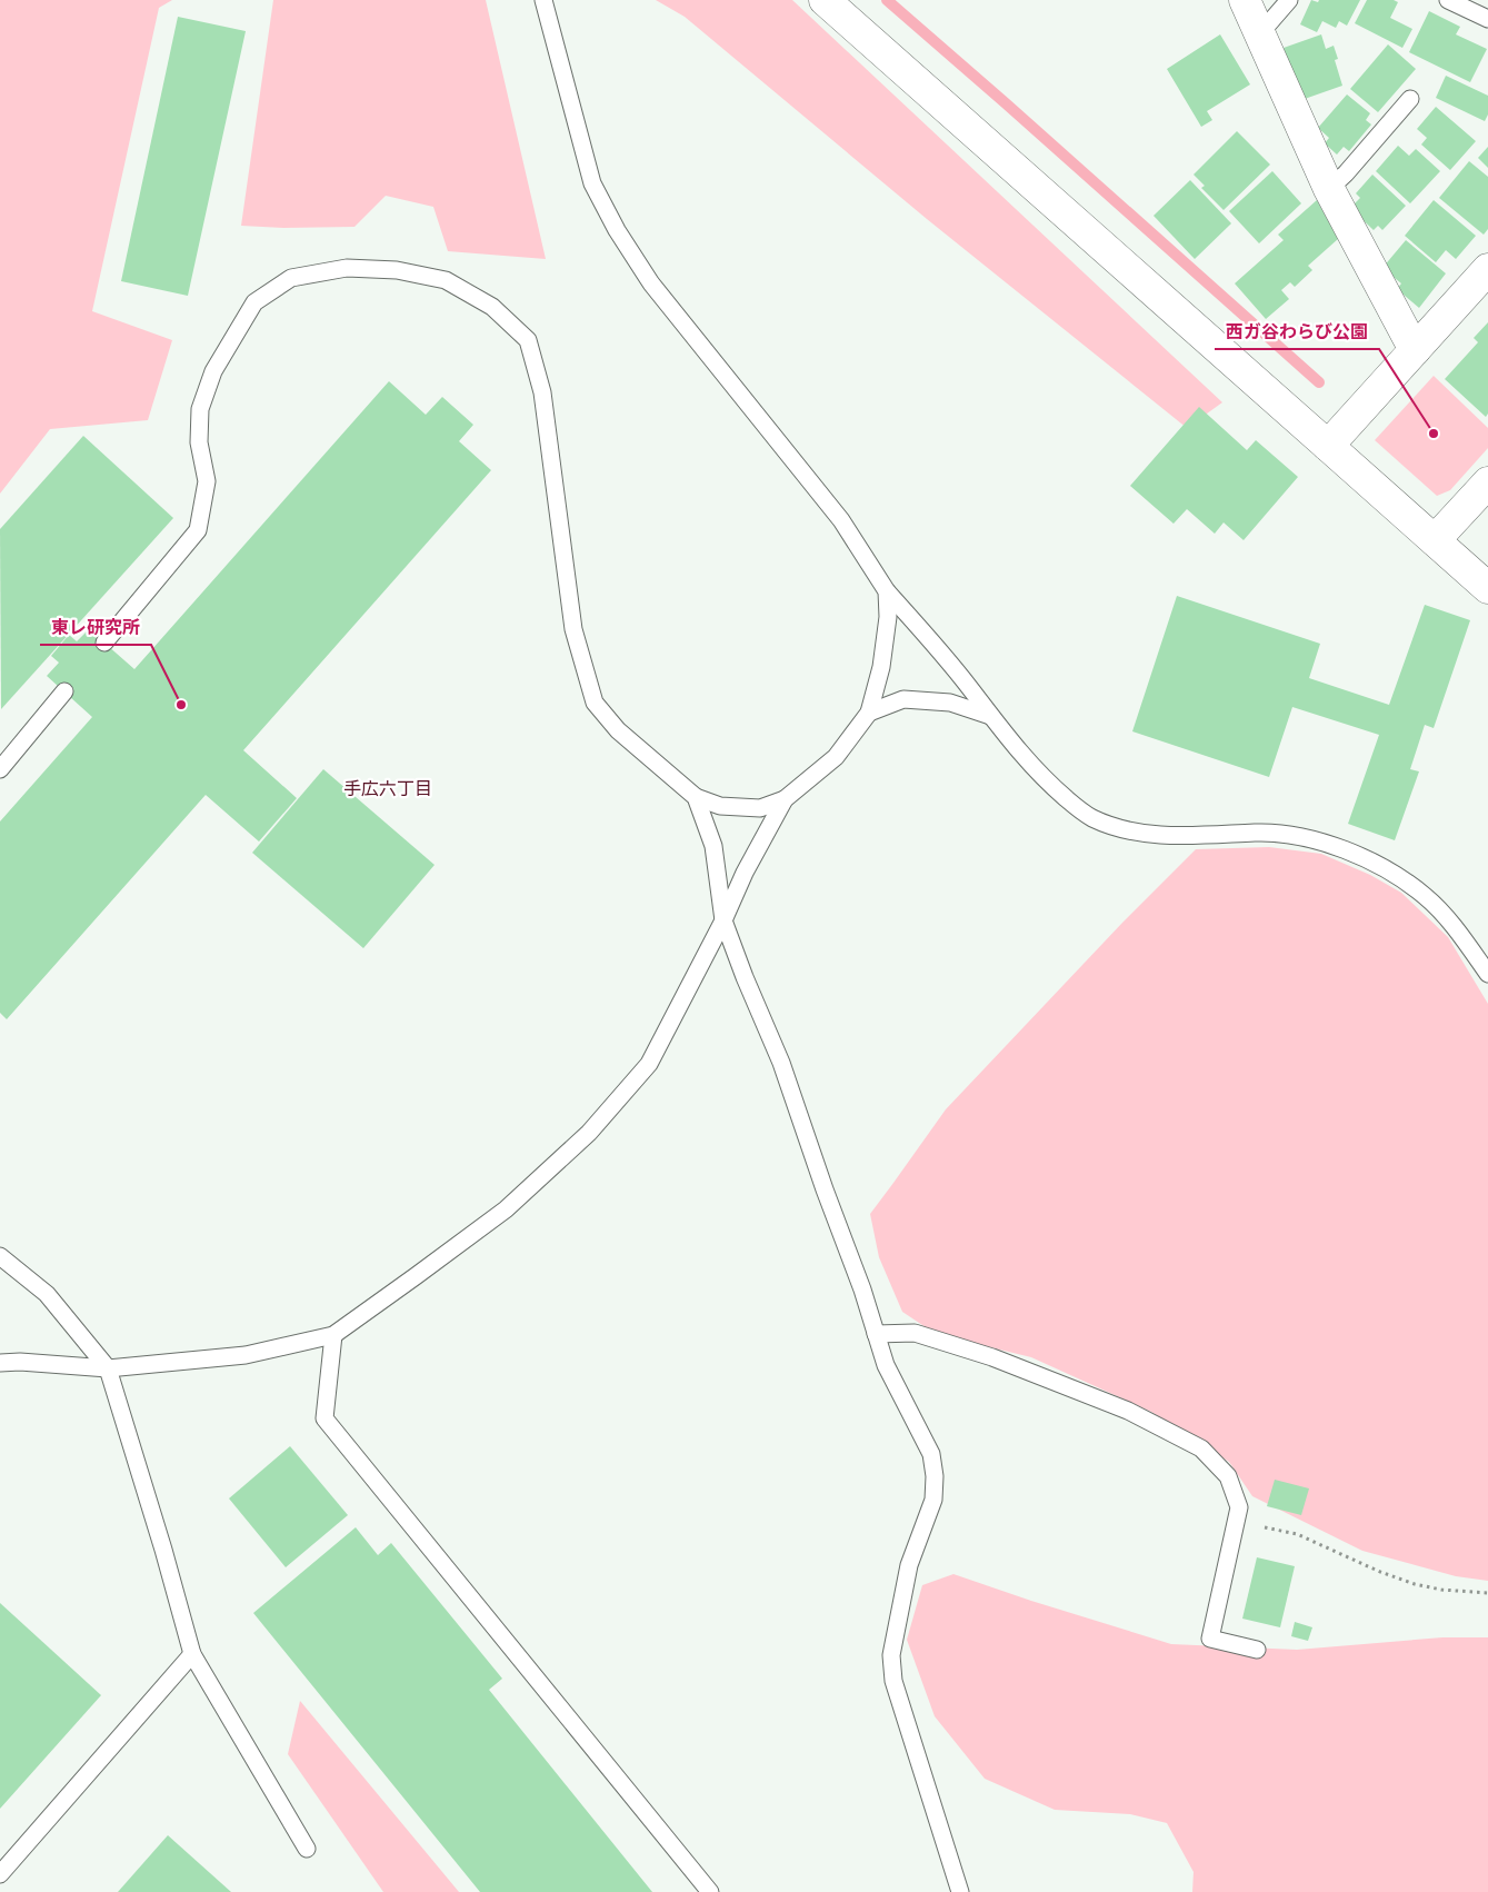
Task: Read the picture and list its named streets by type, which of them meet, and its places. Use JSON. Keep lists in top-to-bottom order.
{
  "districts": ["手広六丁目"],
  "places": ["西ガ谷わらび公園", "東レ研究所"]
}
